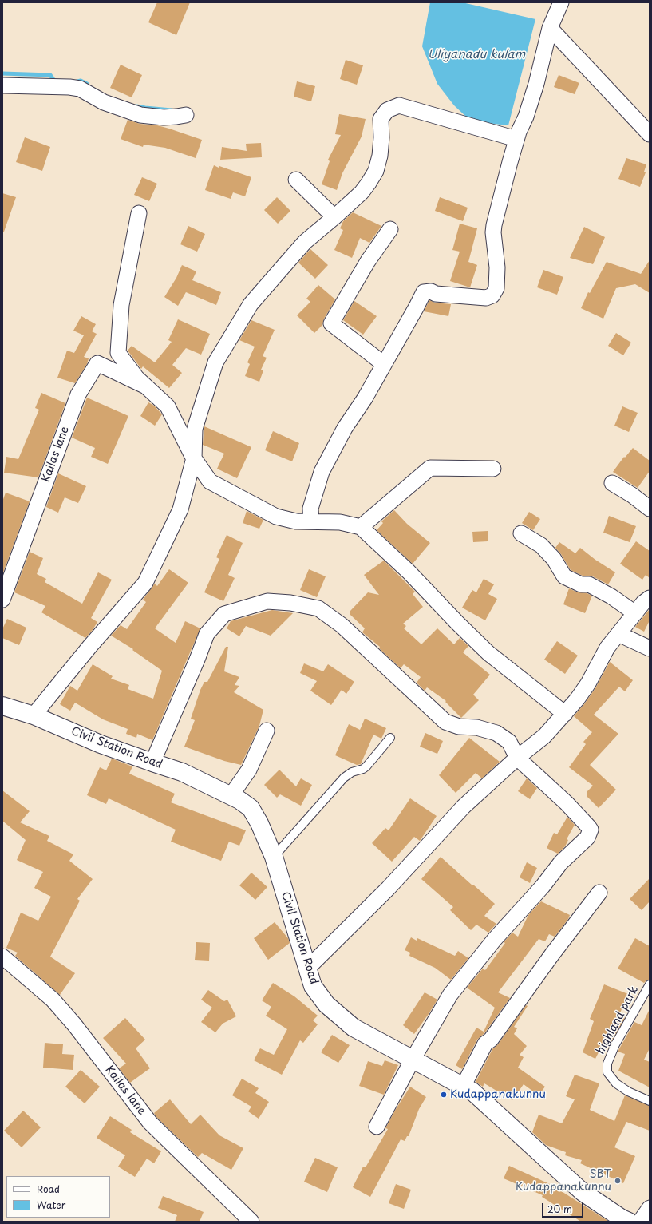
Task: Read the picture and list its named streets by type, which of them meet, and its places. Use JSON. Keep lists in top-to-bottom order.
{
  "streets": {
    "main road": ["Civil Station Road"],
    "street": ["Kailas lane"],
    "lane": ["highland park"]
  },
  "water": ["Uliyanadu kulam"],
  "places": ["Kudappanakunnu", "SBT Kudappanakunnu"],
  "legend": ["Road", "Water"],
  "scale_bar": "20 m"
}
